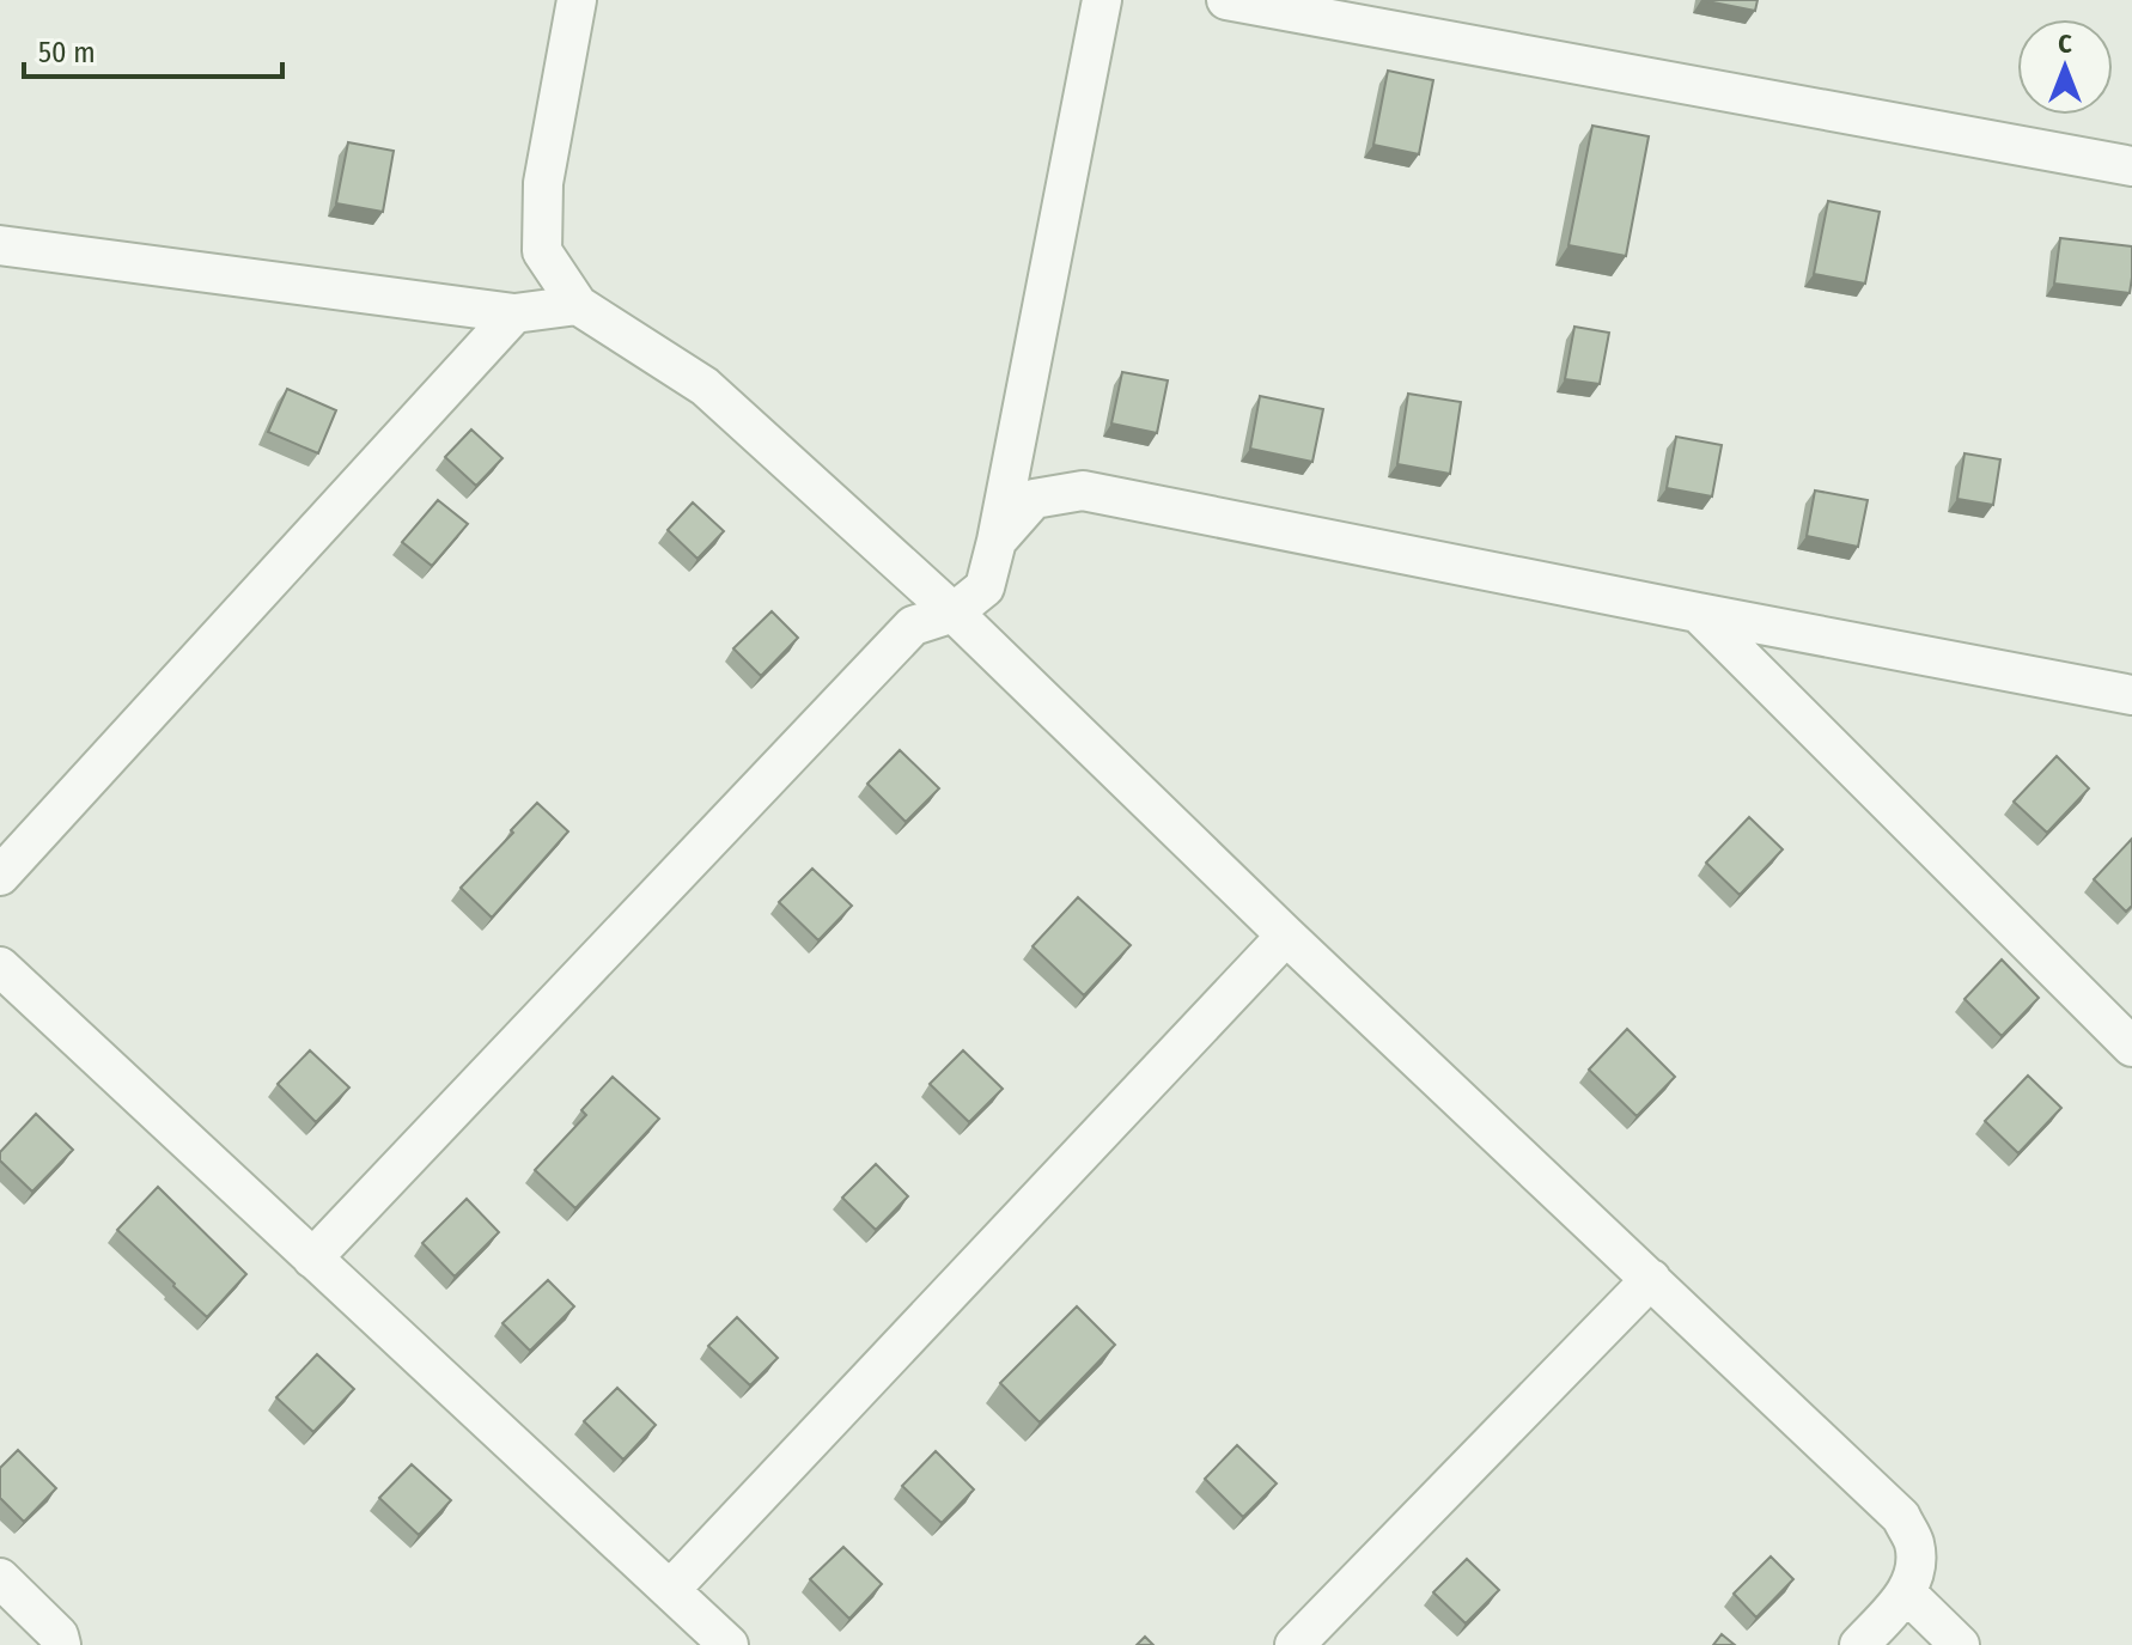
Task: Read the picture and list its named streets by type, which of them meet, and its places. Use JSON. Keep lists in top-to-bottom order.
{
  "scale_bar": "50 m",
  "north": "top"
}
